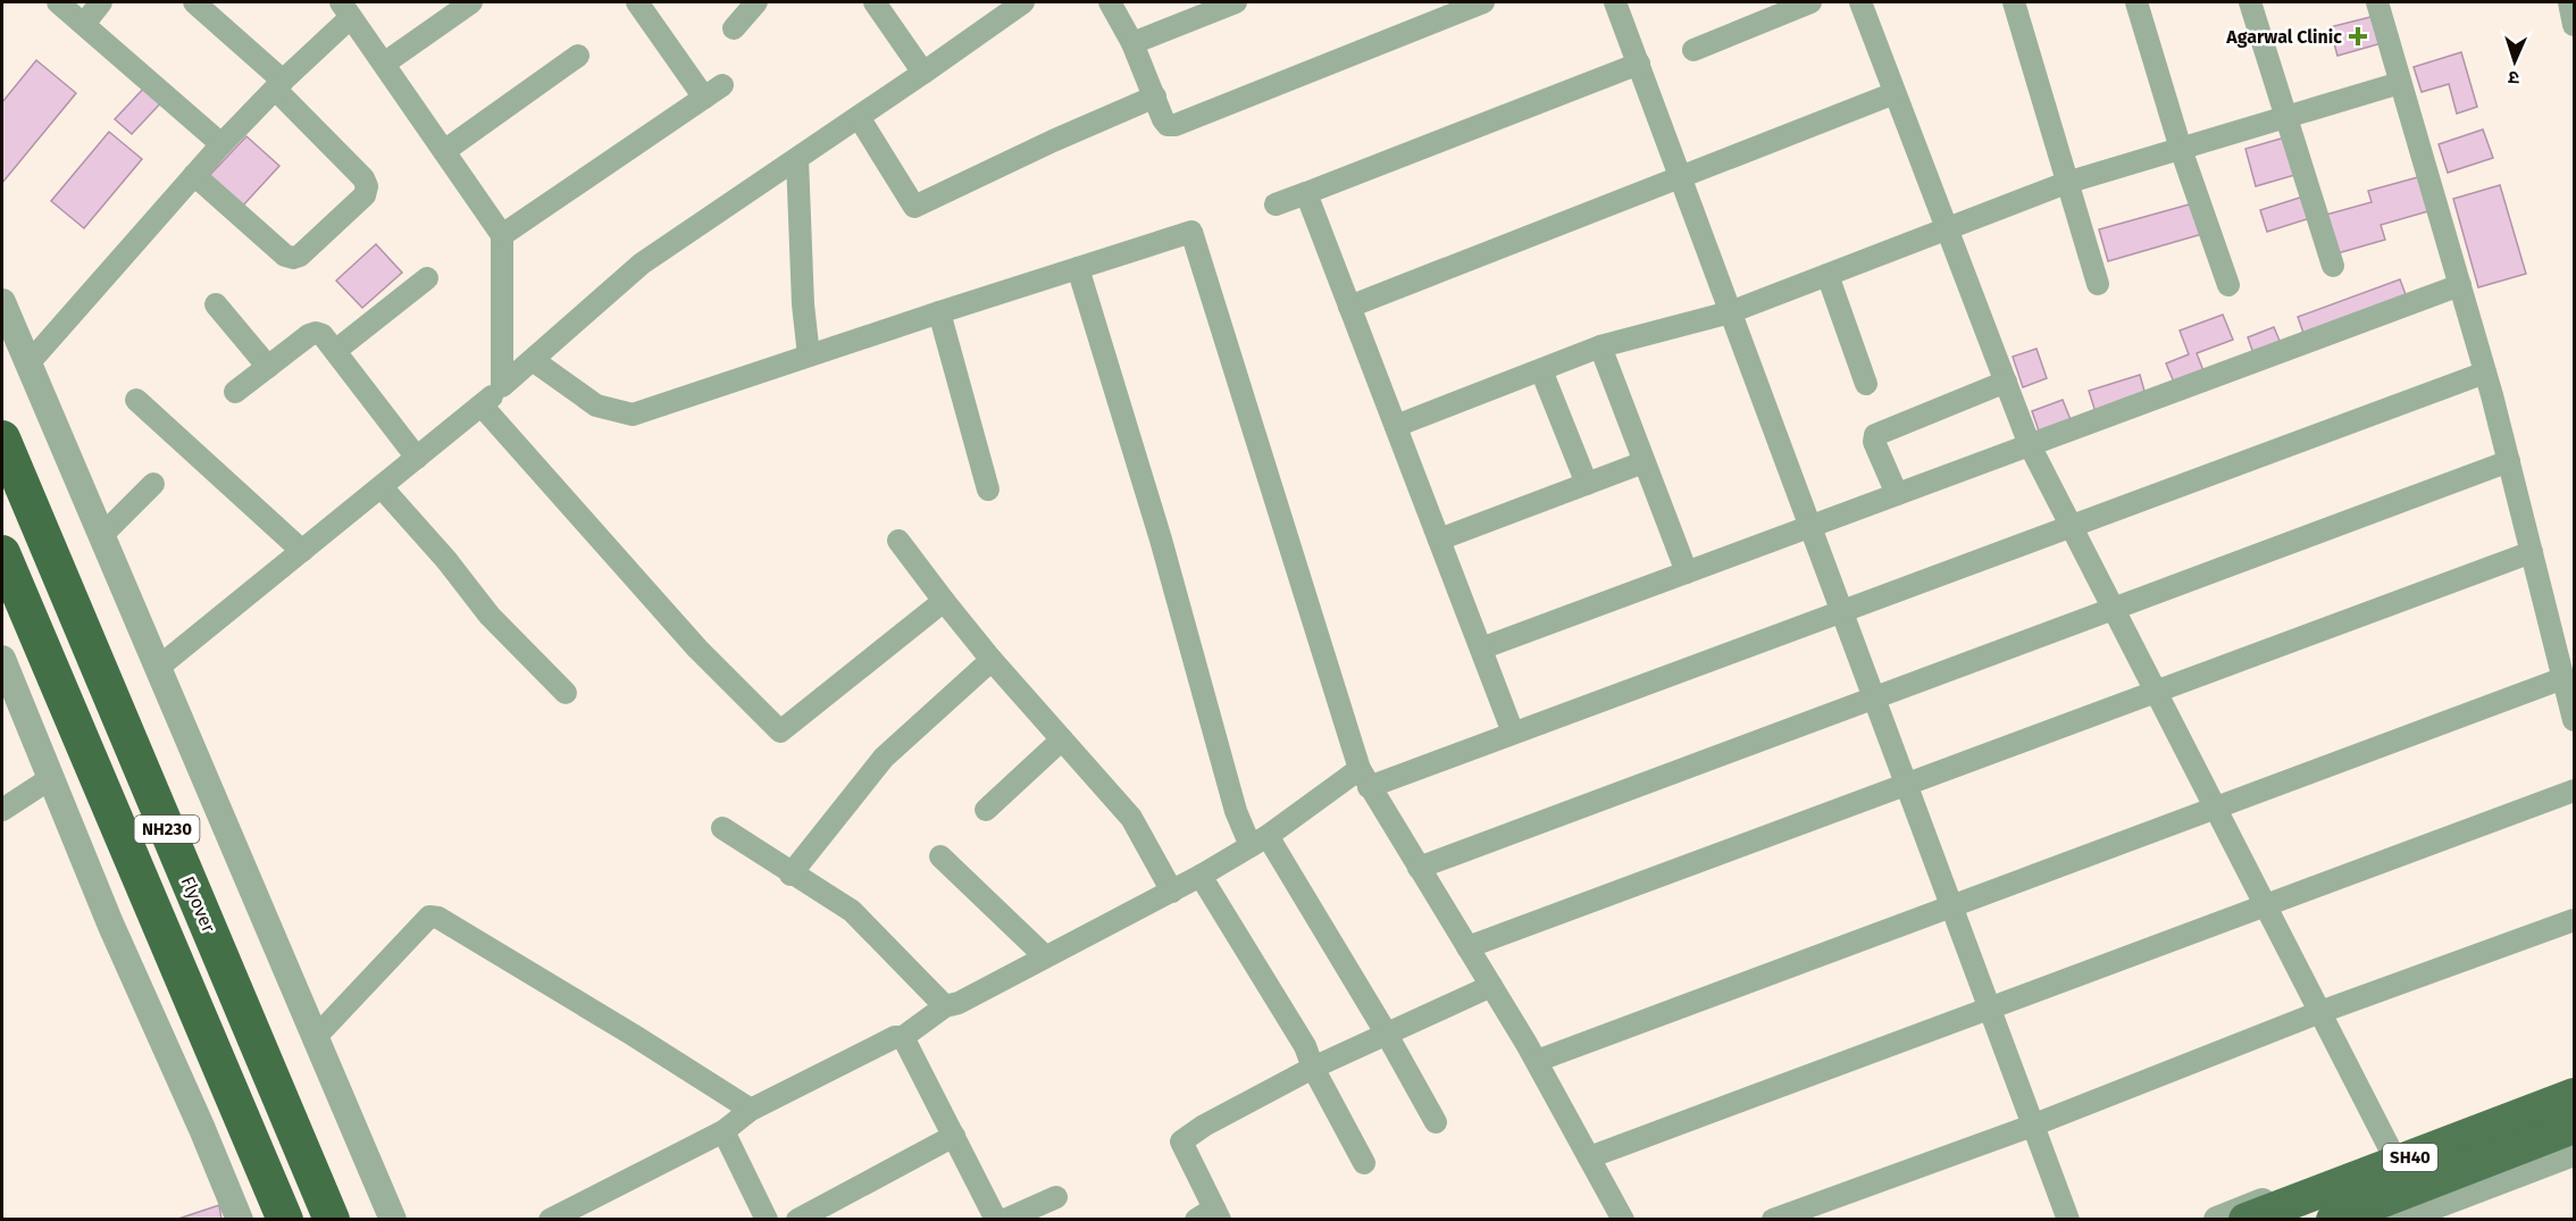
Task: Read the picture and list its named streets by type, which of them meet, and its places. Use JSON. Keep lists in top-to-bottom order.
{
  "streets": {
    "highway": ["NH230", "Flyover"],
    "main road": ["SH40"]
  },
  "places": {
    "health": ["Agarwal Clinic"]
  },
  "north": "bottom"
}
